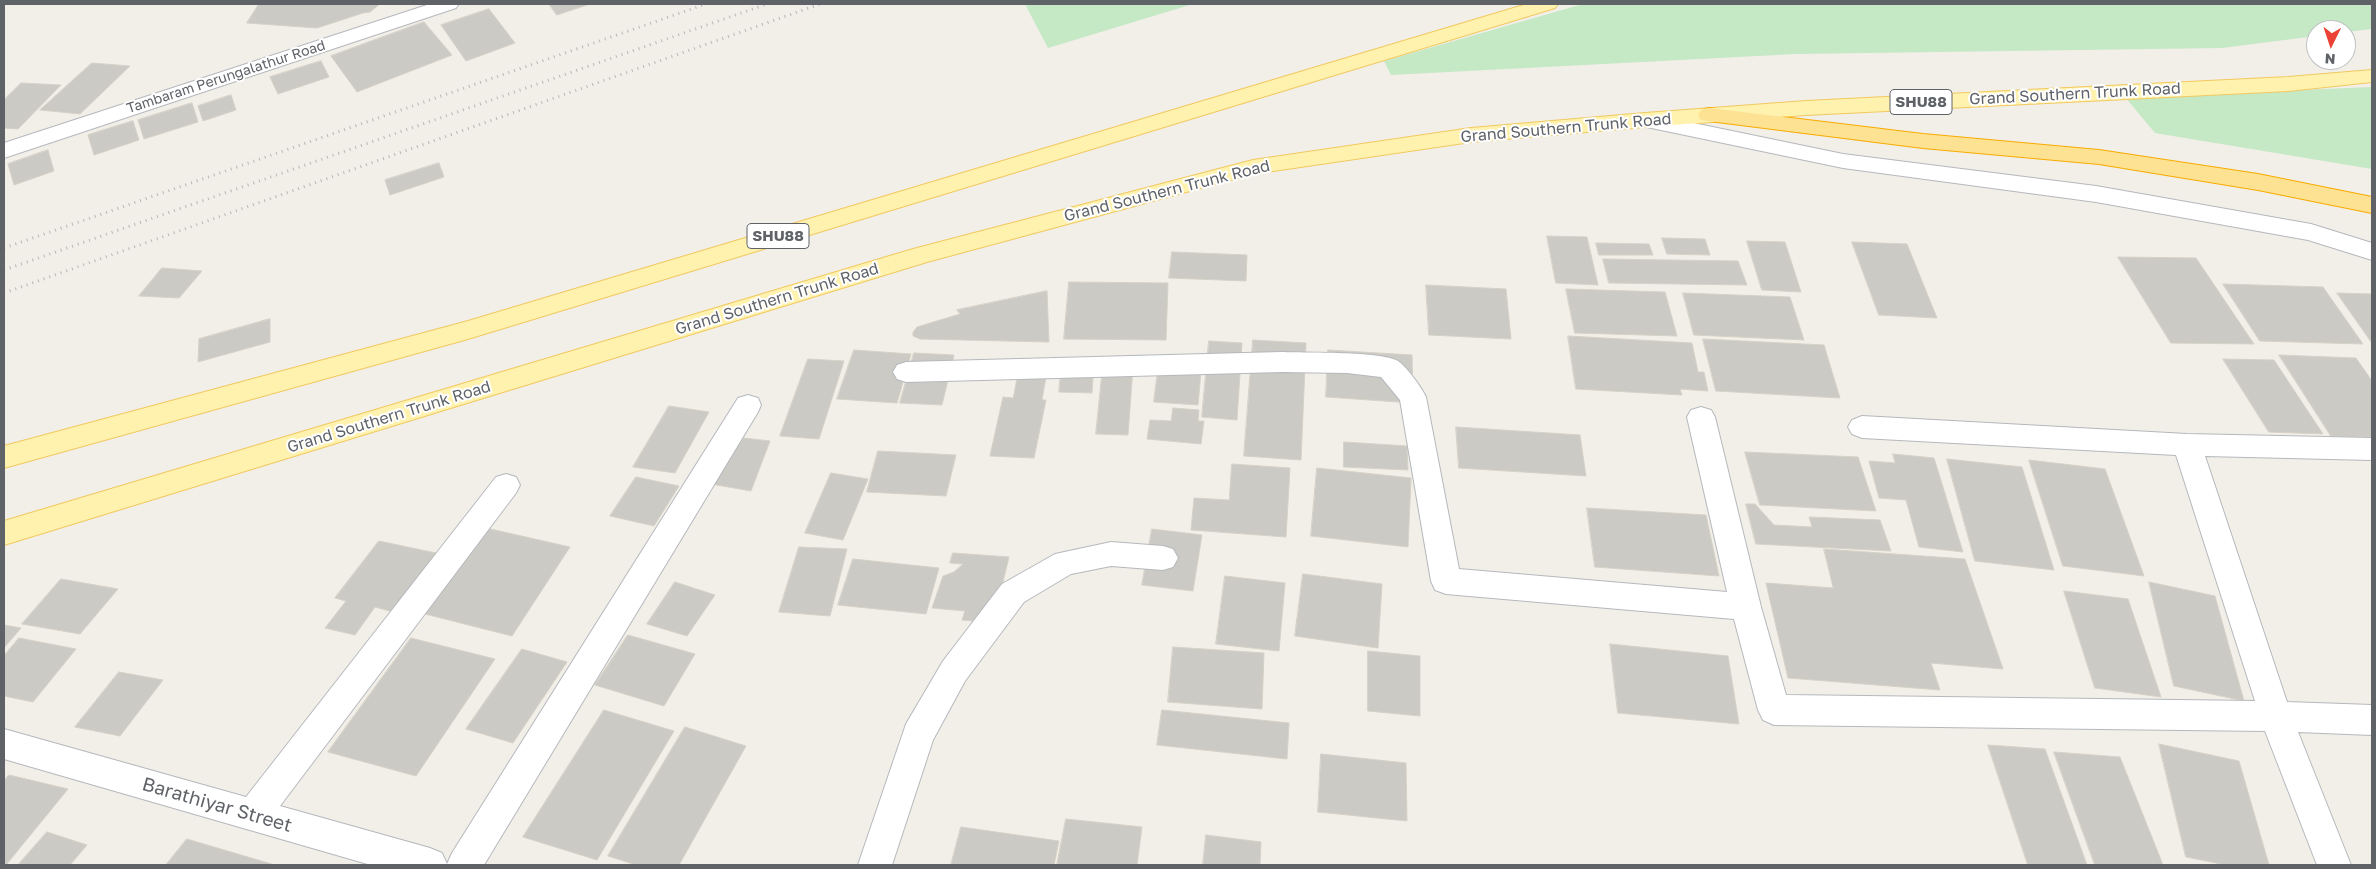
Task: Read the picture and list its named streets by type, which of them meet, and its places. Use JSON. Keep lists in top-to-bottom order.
{
  "streets": {
    "main road": ["Grand Southern Trunk Road", "SHU88"],
    "street": ["Tambaram Perungalathur Road", "Barathiyar Street"]
  },
  "north": "bottom"
}
